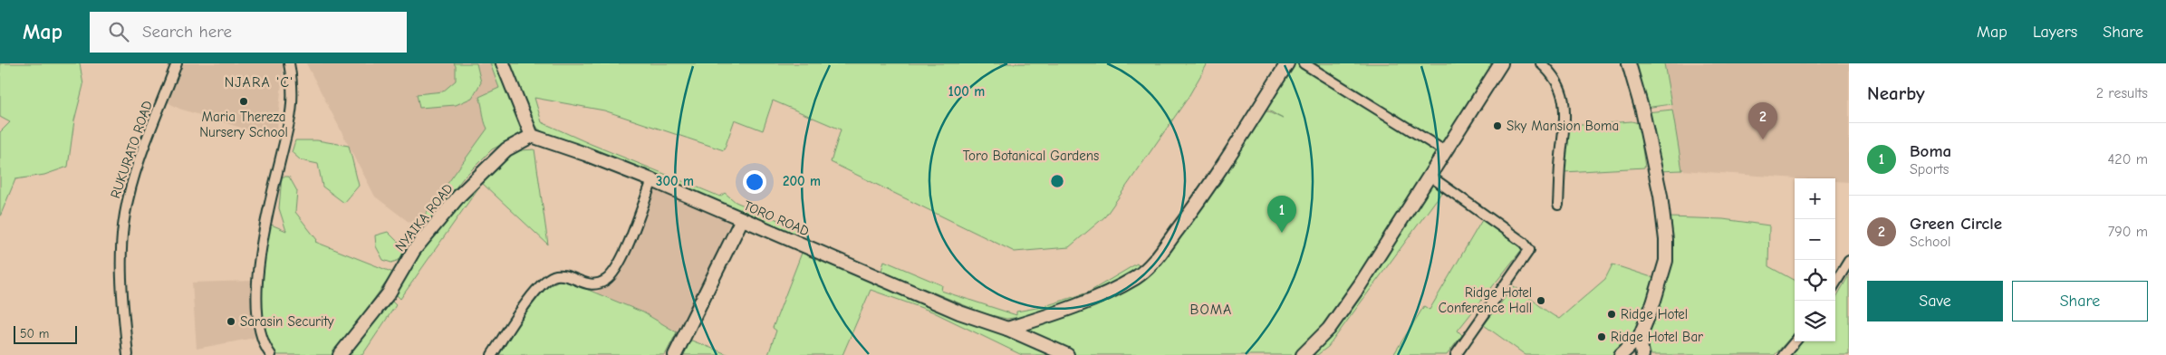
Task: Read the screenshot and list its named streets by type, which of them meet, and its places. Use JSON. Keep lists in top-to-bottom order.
{
  "streets": {
    "main road": ["NYAIKA ROAD", "TORO ROAD"],
    "street": ["RUKURATO ROAD"]
  },
  "crossings": [
    ["NYAIKA ROAD", "TORO ROAD"]
  ],
  "districts": ["NJARA 'C'", "BOMA"],
  "parks": ["Toro Botanical Gardens"],
  "places": [
    "Maria Thereza Nursery School",
    "Sky Mansion Boma",
    "Ridge Hotel Conference Hall",
    "Ridge Hotel",
    "Sarasin Security",
    "Ridge Hotel Bar"
  ],
  "scale_bar": "50 m",
  "page": {
    "header": "Map",
    "search": "Search here",
    "nav": ["Map", "Layers", "Share"],
    "heading": ["Nearby", "2 results"],
    "pins": ["2", "1"],
    "list": [
      {
        "mark": "1",
        "name": "Boma",
        "note": "Sports",
        "value": "420 m"
      },
      {
        "mark": "2",
        "name": "Green Circle",
        "note": "School",
        "value": "790 m"
      }
    ],
    "map_buttons": ["+", "−"],
    "buttons": ["Save", "Share"],
    "scale": "50 m"
  },
  "rings": ["100 m", "200 m", "300 m"]
}
